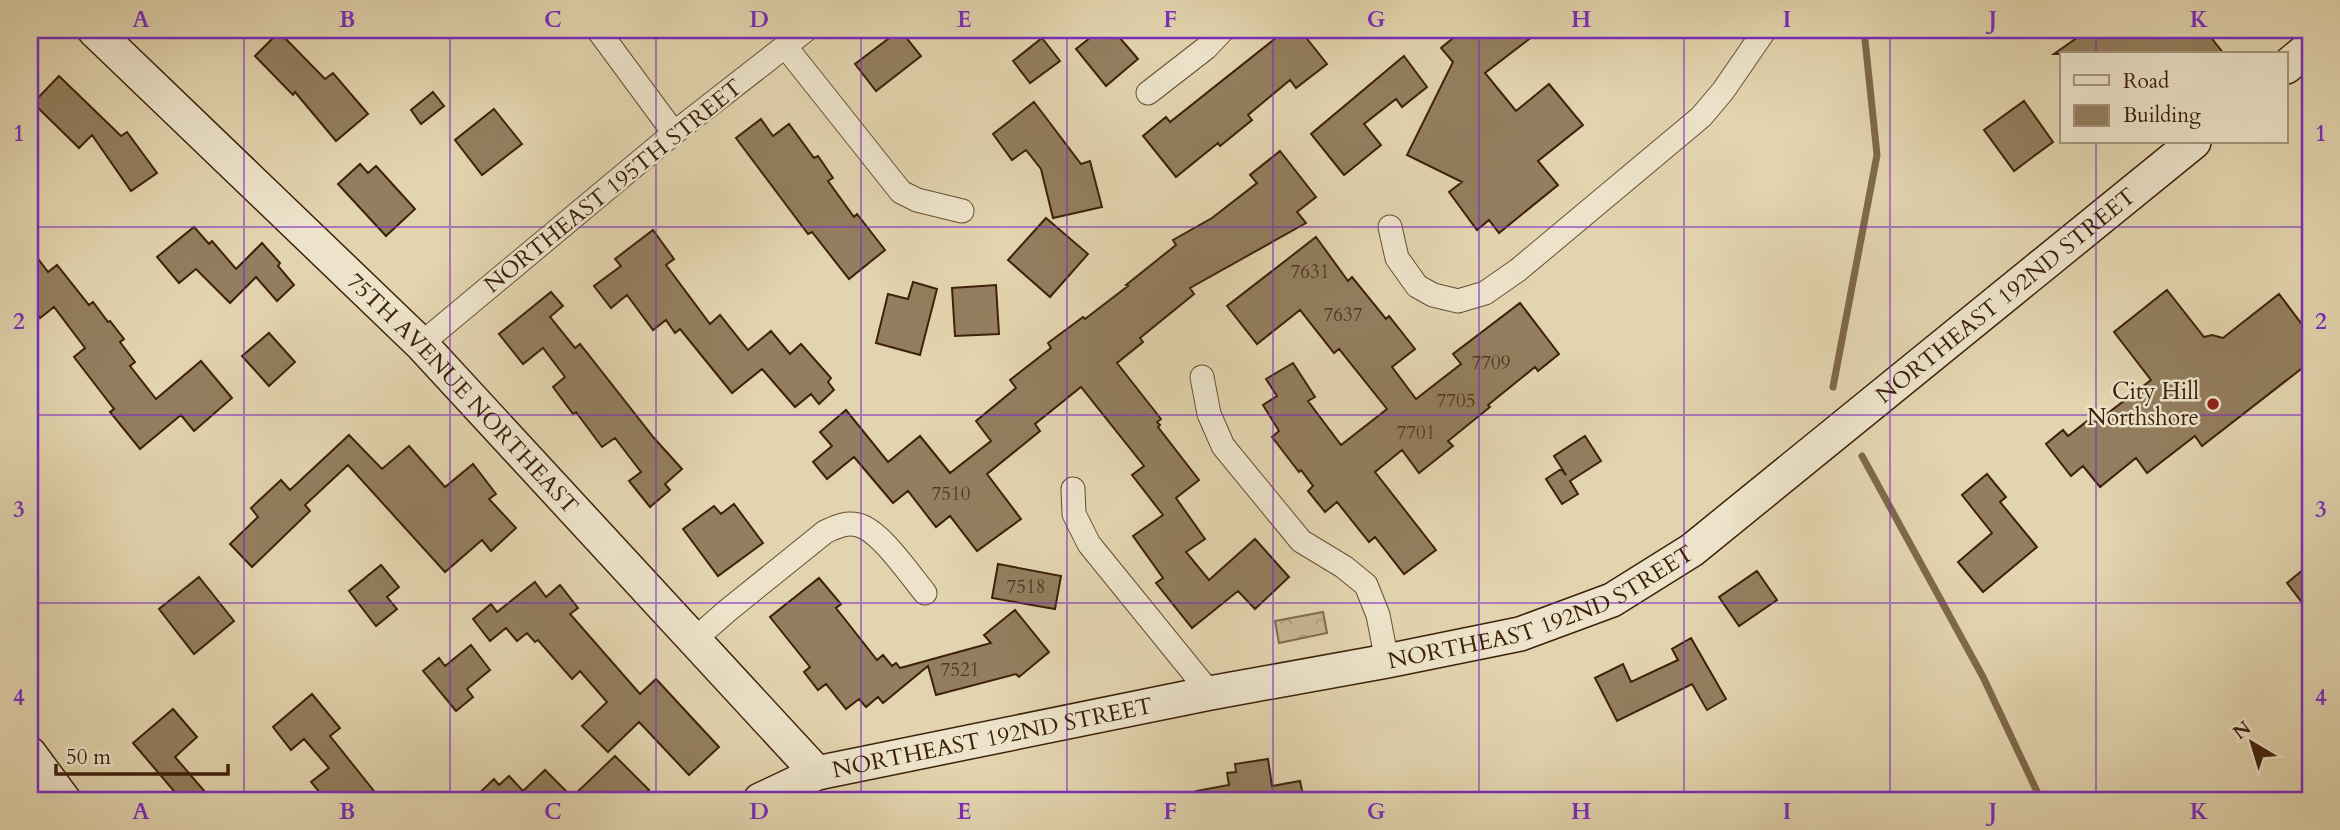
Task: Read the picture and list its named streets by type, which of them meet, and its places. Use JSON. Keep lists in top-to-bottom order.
{
  "streets": {
    "street": ["NORTHEAST 195TH STREET", "NORTHEAST 192ND STREET", "75TH AVENUE NORTHEAST"]
  },
  "crossings": [
    ["NORTHEAST 195TH STREET", "75TH AVENUE NORTHEAST"],
    ["NORTHEAST 192ND STREET", "75TH AVENUE NORTHEAST"]
  ],
  "places": ["City Hill Northshore"],
  "house_numbers": [
    "7631",
    "7637",
    "7709",
    "7705",
    "7701",
    "7510",
    "7518",
    "7521"
  ],
  "legend": ["Road", "Building"],
  "scale_bar": "50 m",
  "north": "top left",
  "grid": {
    "columns": [
      "A",
      "B",
      "C",
      "D",
      "E",
      "F",
      "G",
      "H",
      "I",
      "J",
      "K"
    ],
    "rows": [
      "1",
      "2",
      "3",
      "4"
    ]
  }
}
